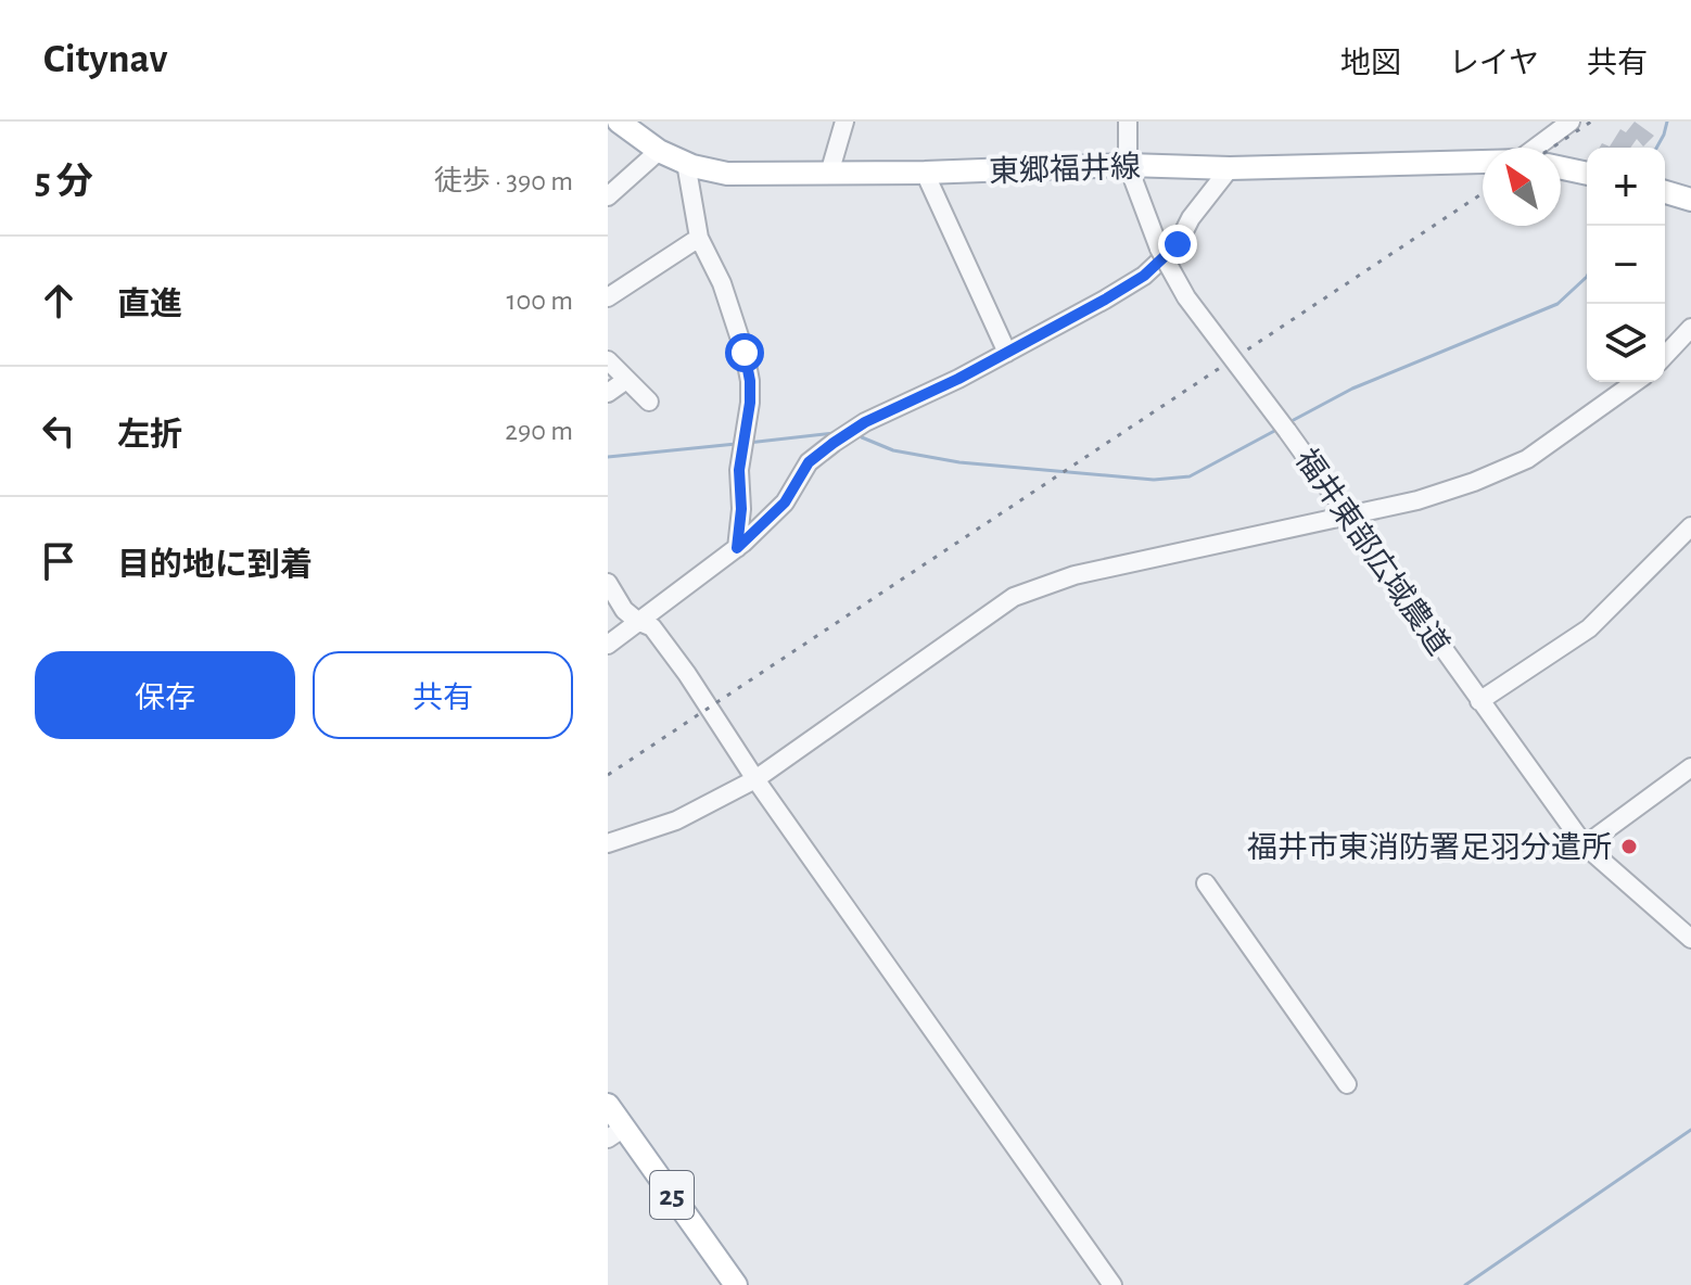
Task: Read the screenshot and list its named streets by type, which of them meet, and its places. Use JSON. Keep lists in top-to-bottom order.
{
  "streets": {
    "main road": ["東郷福井線", "25"],
    "street": ["福井東部広域農道"]
  },
  "crossings": [
    ["東郷福井線", "福井東部広域農道"]
  ],
  "places": ["福井市東消防署足羽分遣所"],
  "north": "top left",
  "page": {
    "header": "Citynav",
    "nav": ["地図", "レイヤ", "共有"],
    "heading": ["5 分", "徒歩 · 390 m"],
    "map_buttons": ["+", "−"],
    "list": [
      ["直進", "100 m"],
      ["左折", "290 m"],
      "目的地に到着"
    ],
    "buttons": ["保存", "共有"]
  }
}
